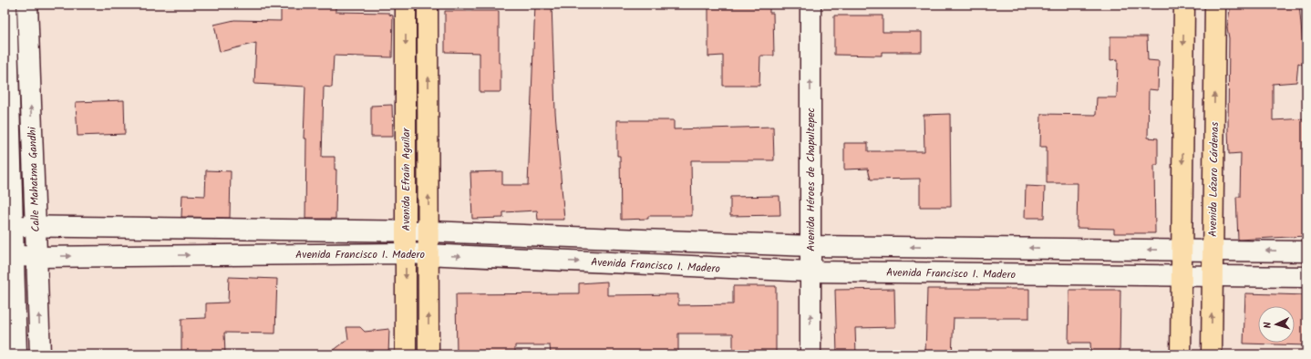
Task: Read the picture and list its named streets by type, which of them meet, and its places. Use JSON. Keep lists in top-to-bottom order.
{
  "streets": {
    "main road": ["Avenida Efraín Aguilar", "Avenida Lázaro Cárdenas"],
    "street": ["Calle Mahatma Gandhi", "Avenida Héroes de Chapultepec", "Avenida Francisco I. Madero"]
  },
  "crossings": [
    ["Calle Mahatma Gandhi", "Avenida Francisco I. Madero"],
    ["Avenida Efraín Aguilar", "Avenida Francisco I. Madero"],
    ["Avenida Héroes de Chapultepec", "Avenida Francisco I. Madero"],
    ["Avenida Lázaro Cárdenas", "Avenida Francisco I. Madero"]
  ],
  "one_way": ["Avenida Héroes de Chapultepec"],
  "north": "left"
}
